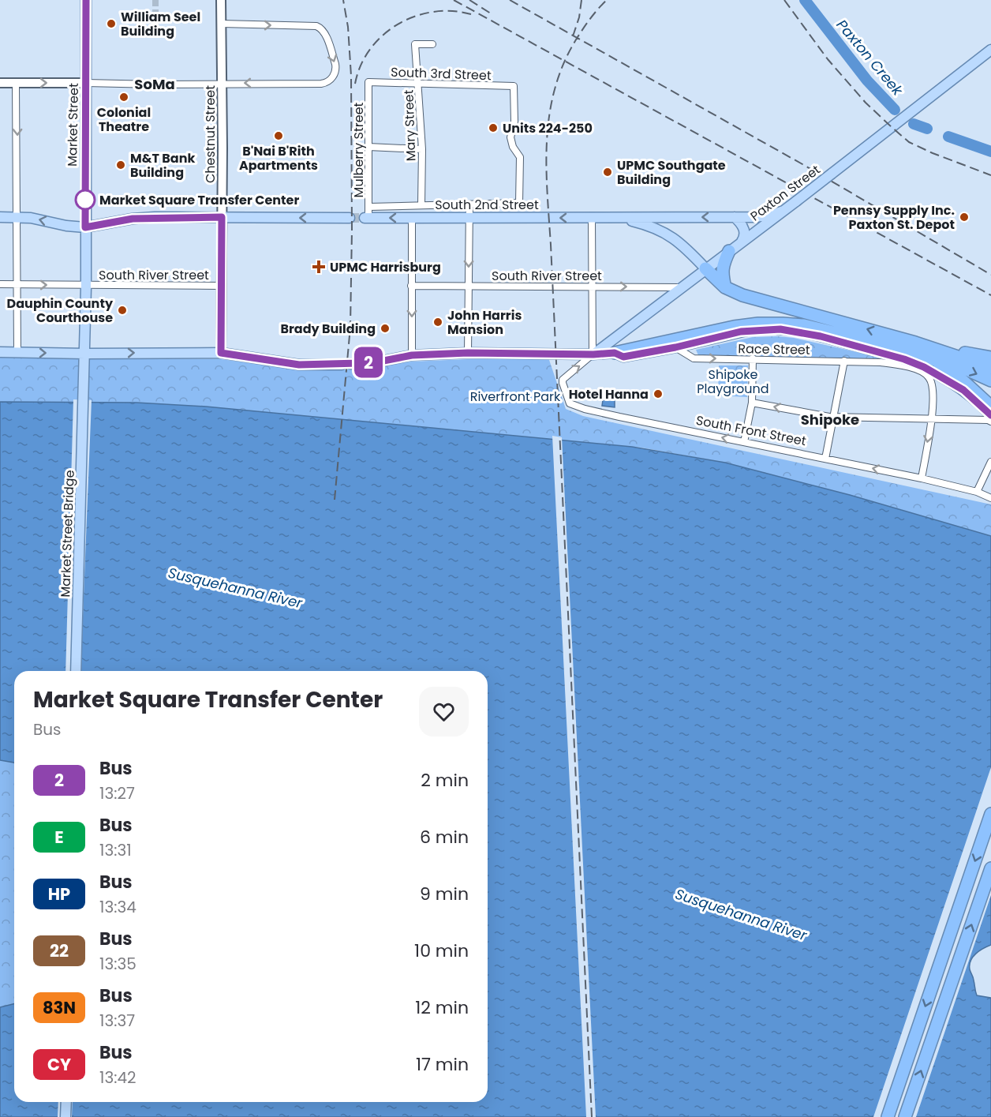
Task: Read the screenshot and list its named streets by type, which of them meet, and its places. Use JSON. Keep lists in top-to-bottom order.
{
  "streets": {
    "main road": [
      "Market Street",
      "Chestnut Street",
      "Paxton Street",
      "South 2nd Street",
      "Market Street Bridge"
    ],
    "street": [
      "South 3rd Street",
      "Mary Street",
      "Mulberry Street",
      "South River Street",
      "Race Street",
      "South Front Street"
    ]
  },
  "crossings": [
    ["South 3rd Street", "Mary Street"],
    ["South 3rd Street", "Mulberry Street"],
    ["Market Street", "South River Street"],
    ["Market Street", "Market Street Bridge"],
    ["Chestnut Street", "South River Street"],
    ["Mulberry Street", "South 2nd Street"],
    ["Paxton Street", "South 2nd Street"],
    ["Paxton Street", "South River Street"],
    ["Paxton Street", "South Front Street"]
  ],
  "one_way": ["South 2nd Street"],
  "districts": ["SoMa", "Shipoke"],
  "water": ["Paxton Creek", "Susquehanna River"],
  "parks": ["Shipoke Playground", "Riverfront Park"],
  "places": {
    "other": [
      "William Seel Building",
      "Colonial Theatre",
      "Units 224-250",
      "B'Nai B'Rith Apartments",
      "M&T Bank Building",
      "UPMC Southgate Building",
      "Market Square Transfer Center",
      "Pennsy Supply Inc. Paxton St. Depot",
      "Dauphin County Courthouse",
      "John Harris Mansion",
      "Brady Building",
      "Hotel Hanna"
    ],
    "health": ["UPMC Harrisburg"]
  },
  "lines": ["bus line 2"],
  "page": {
    "on_map": "2",
    "heading": ["Market Square Transfer Center", "Bus"],
    "list": [
      {
        "mark": "2",
        "name": "Bus",
        "note": "13:27",
        "value": "2 min"
      },
      {
        "mark": "E",
        "name": "Bus",
        "note": "13:31",
        "value": "6 min"
      },
      {
        "mark": "HP",
        "name": "Bus",
        "note": "13:34",
        "value": "9 min"
      },
      {
        "mark": "22",
        "name": "Bus",
        "note": "13:35",
        "value": "10 min"
      },
      {
        "mark": "83N",
        "name": "Bus",
        "note": "13:37",
        "value": "12 min"
      },
      {
        "mark": "CY",
        "name": "Bus",
        "note": "13:42",
        "value": "17 min"
      }
    ]
  }
}
